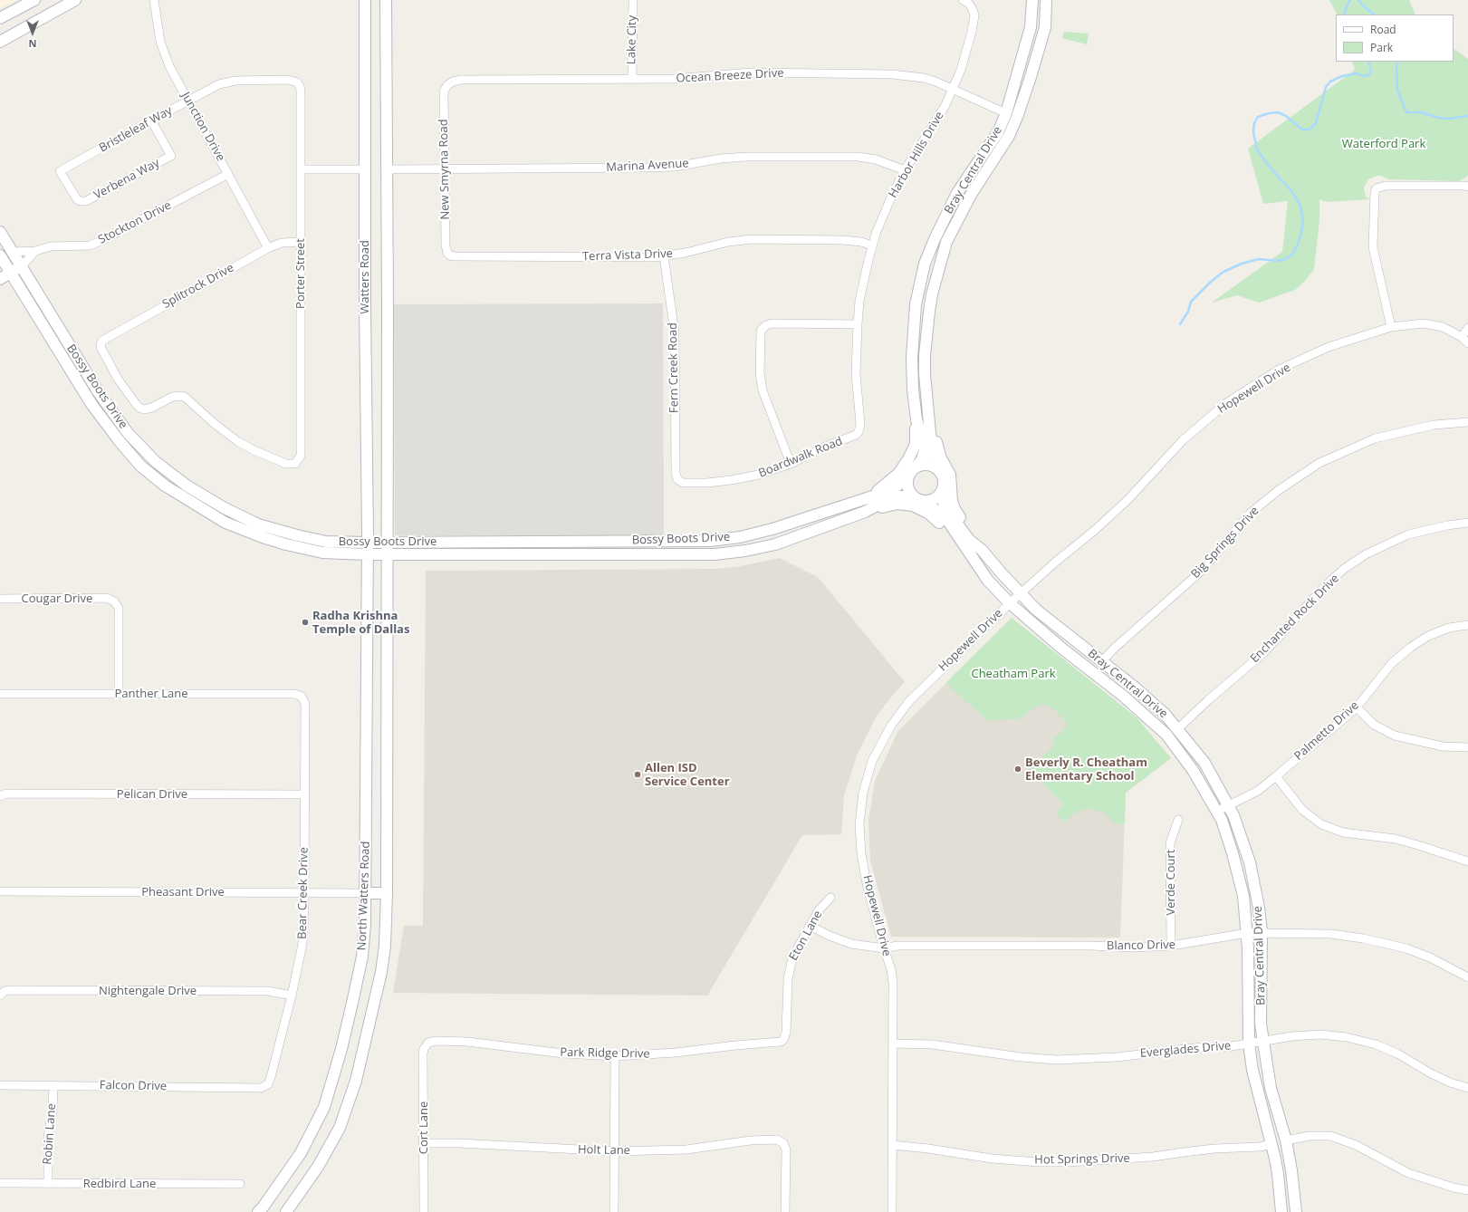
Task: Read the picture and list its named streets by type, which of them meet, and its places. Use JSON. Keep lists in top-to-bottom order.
{
  "streets": {
    "street": [
      "Lake City",
      "Ocean Breeze Drive",
      "Junction Drive",
      "Bristleleaf Way",
      "Harbor Hills Drive",
      "Marina Avenue",
      "New Smyrna Road",
      "Bray Central Drive",
      "Verbena Way",
      "Stockton Drive",
      "Terra Vista Drive",
      "Porter Street",
      "Watters Road",
      "Splitrock Drive",
      "Fern Creek Road",
      "Bossy Boots Drive",
      "Hopewell Drive",
      "Boardwalk Road",
      "Big Springs Drive",
      "Cougar Drive",
      "Enchanted Rock Drive",
      "Panther Lane",
      "Palmetto Drive",
      "Pelican Drive",
      "Verde Court",
      "Pheasant Drive",
      "Bear Creek Drive",
      "North Watters Road",
      "Eton Lane",
      "Blanco Drive",
      "Nightengale Drive",
      "Everglades Drive",
      "Park Ridge Drive",
      "Falcon Drive",
      "Cort Lane",
      "Robin Lane",
      "Holt Lane",
      "Hot Springs Drive",
      "Redbird Lane"
    ]
  },
  "crossings": [
    ["Lake City", "Ocean Breeze Drive"],
    ["Ocean Breeze Drive", "Harbor Hills Drive"],
    ["Ocean Breeze Drive", "New Smyrna Road"],
    ["Ocean Breeze Drive", "Bray Central Drive"],
    ["Junction Drive", "Bristleleaf Way"],
    ["Junction Drive", "Stockton Drive"],
    ["Junction Drive", "Splitrock Drive"],
    ["Bristleleaf Way", "Verbena Way"],
    ["Bristleleaf Way", "Porter Street"],
    ["Harbor Hills Drive", "Marina Avenue"],
    ["Harbor Hills Drive", "Terra Vista Drive"],
    ["Harbor Hills Drive", "Boardwalk Road"],
    ["Marina Avenue", "New Smyrna Road"],
    ["Marina Avenue", "Watters Road"],
    ["New Smyrna Road", "Terra Vista Drive"],
    ["Bray Central Drive", "Bossy Boots Drive"],
    ["Bray Central Drive", "Hopewell Drive"],
    ["Bray Central Drive", "Big Springs Drive"],
    ["Bray Central Drive", "Enchanted Rock Drive"],
    ["Bray Central Drive", "Palmetto Drive"],
    ["Bray Central Drive", "Blanco Drive"],
    ["Bray Central Drive", "Everglades Drive"],
    ["Bray Central Drive", "Hot Springs Drive"],
    ["Stockton Drive", "Bossy Boots Drive"],
    ["Terra Vista Drive", "Fern Creek Road"],
    ["Porter Street", "Splitrock Drive"],
    ["Watters Road", "Bossy Boots Drive"],
    ["Watters Road", "North Watters Road"],
    ["Fern Creek Road", "Boardwalk Road"],
    ["Bossy Boots Drive", "North Watters Road"],
    ["Hopewell Drive", "Blanco Drive"],
    ["Hopewell Drive", "Everglades Drive"],
    ["Hopewell Drive", "Hot Springs Drive"],
    ["Cougar Drive", "Panther Lane"],
    ["Panther Lane", "Bear Creek Drive"],
    ["Pelican Drive", "Bear Creek Drive"],
    ["Verde Court", "Blanco Drive"],
    ["Pheasant Drive", "Bear Creek Drive"],
    ["Pheasant Drive", "North Watters Road"],
    ["Bear Creek Drive", "Nightengale Drive"],
    ["Bear Creek Drive", "Falcon Drive"],
    ["Eton Lane", "Blanco Drive"],
    ["Eton Lane", "Park Ridge Drive"],
    ["Park Ridge Drive", "Cort Lane"],
    ["Falcon Drive", "Robin Lane"],
    ["Cort Lane", "Holt Lane"],
    ["Robin Lane", "Redbird Lane"]
  ],
  "parks": ["Waterford Park", "Cheatham Park"],
  "places": ["Radha Krishna Temple of Dallas", "Beverly R. Cheatham Elementary School", "Allen ISD Service Center"],
  "legend": ["Road", "Park"],
  "north": "bottom"
}
